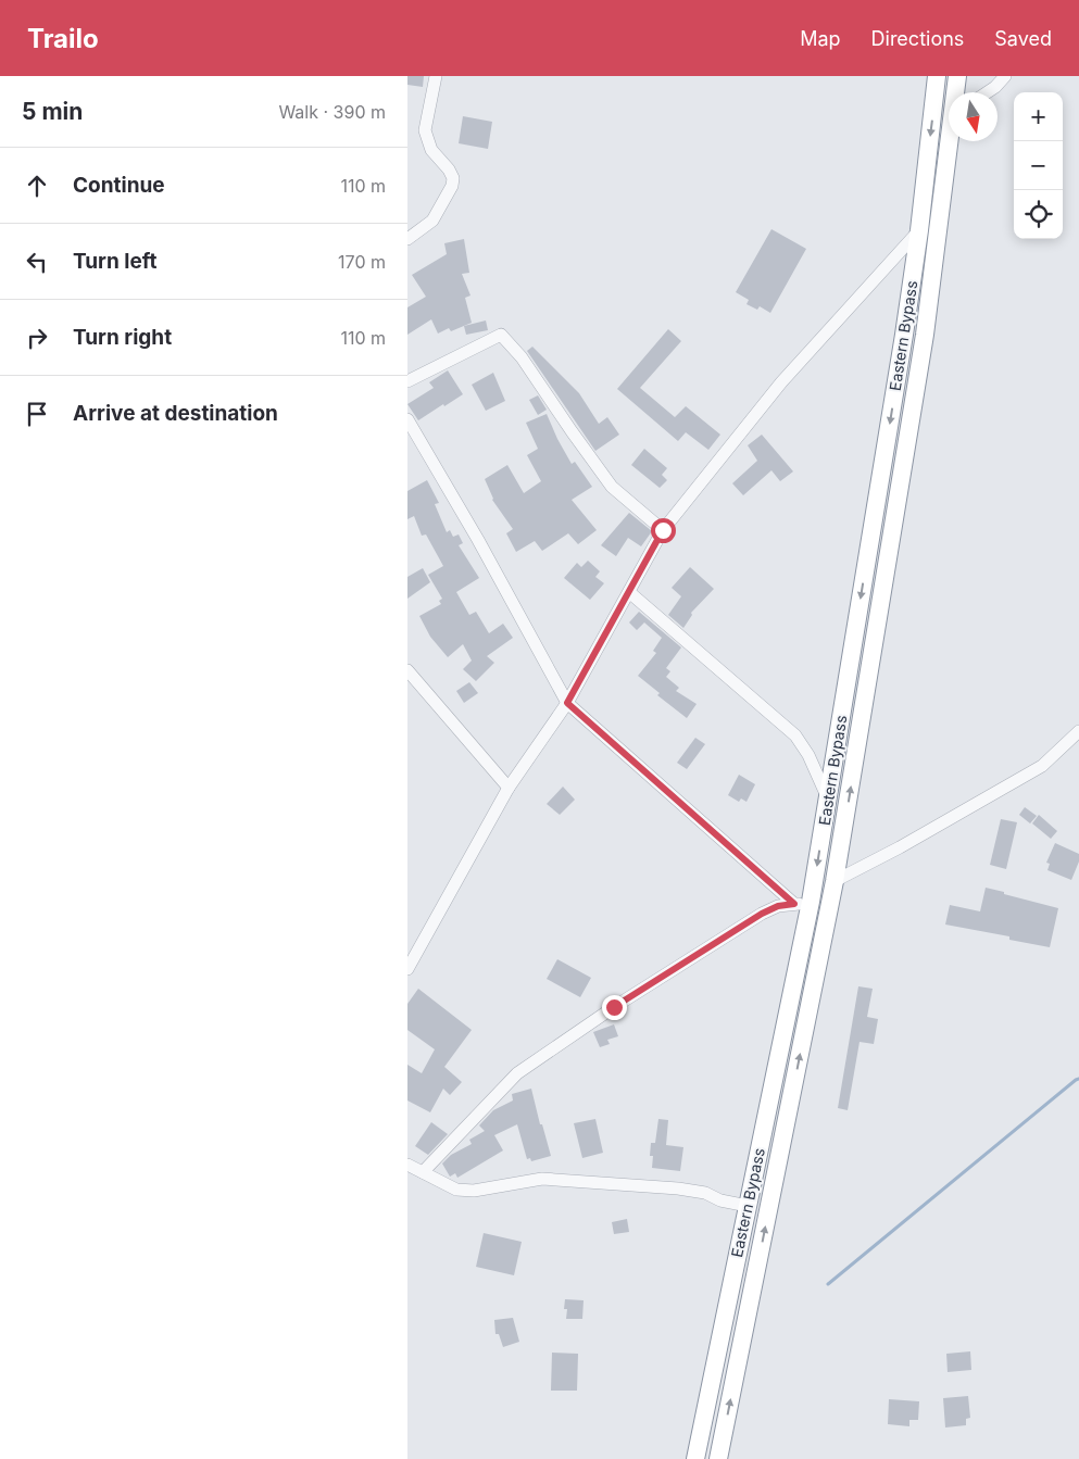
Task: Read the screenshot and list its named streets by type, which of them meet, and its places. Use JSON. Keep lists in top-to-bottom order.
{
  "streets": {
    "highway": ["Eastern Bypass"]
  },
  "north": "bottom",
  "page": {
    "header": "Trailo",
    "nav": ["Map", "Directions", "Saved"],
    "heading": ["5 min", "Walk · 390 m"],
    "map_buttons": ["+", "−"],
    "list": [
      ["Continue", "110 m"],
      ["Turn left", "170 m"],
      ["Turn right", "110 m"],
      "Arrive at destination"
    ]
  }
}
